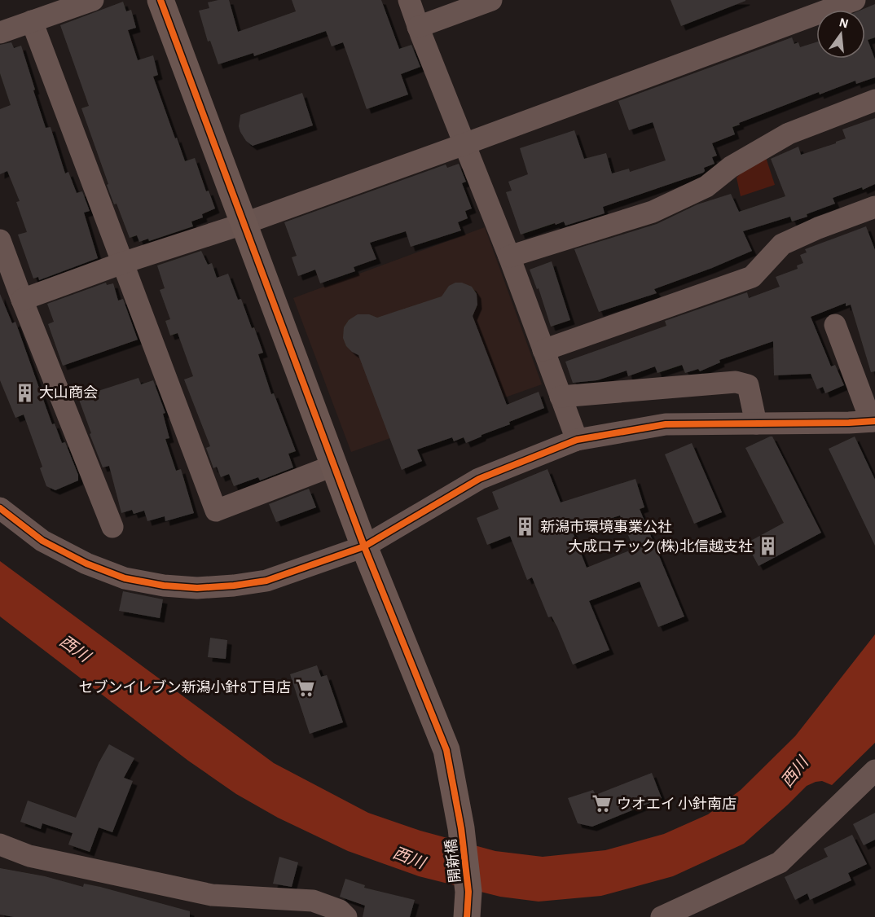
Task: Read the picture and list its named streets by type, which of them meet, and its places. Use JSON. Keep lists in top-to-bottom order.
{
  "streets": {
    "street": ["開新橋"]
  },
  "water": ["西川"],
  "places": {
    "building": ["大山商会", "新潟市環境事業公社", "大成ロテック(株)北信越支社"],
    "supermarket": ["セブンイレブン新潟小針8丁目店", "ウオエイ 小針南店"]
  },
  "north": "top"
}
